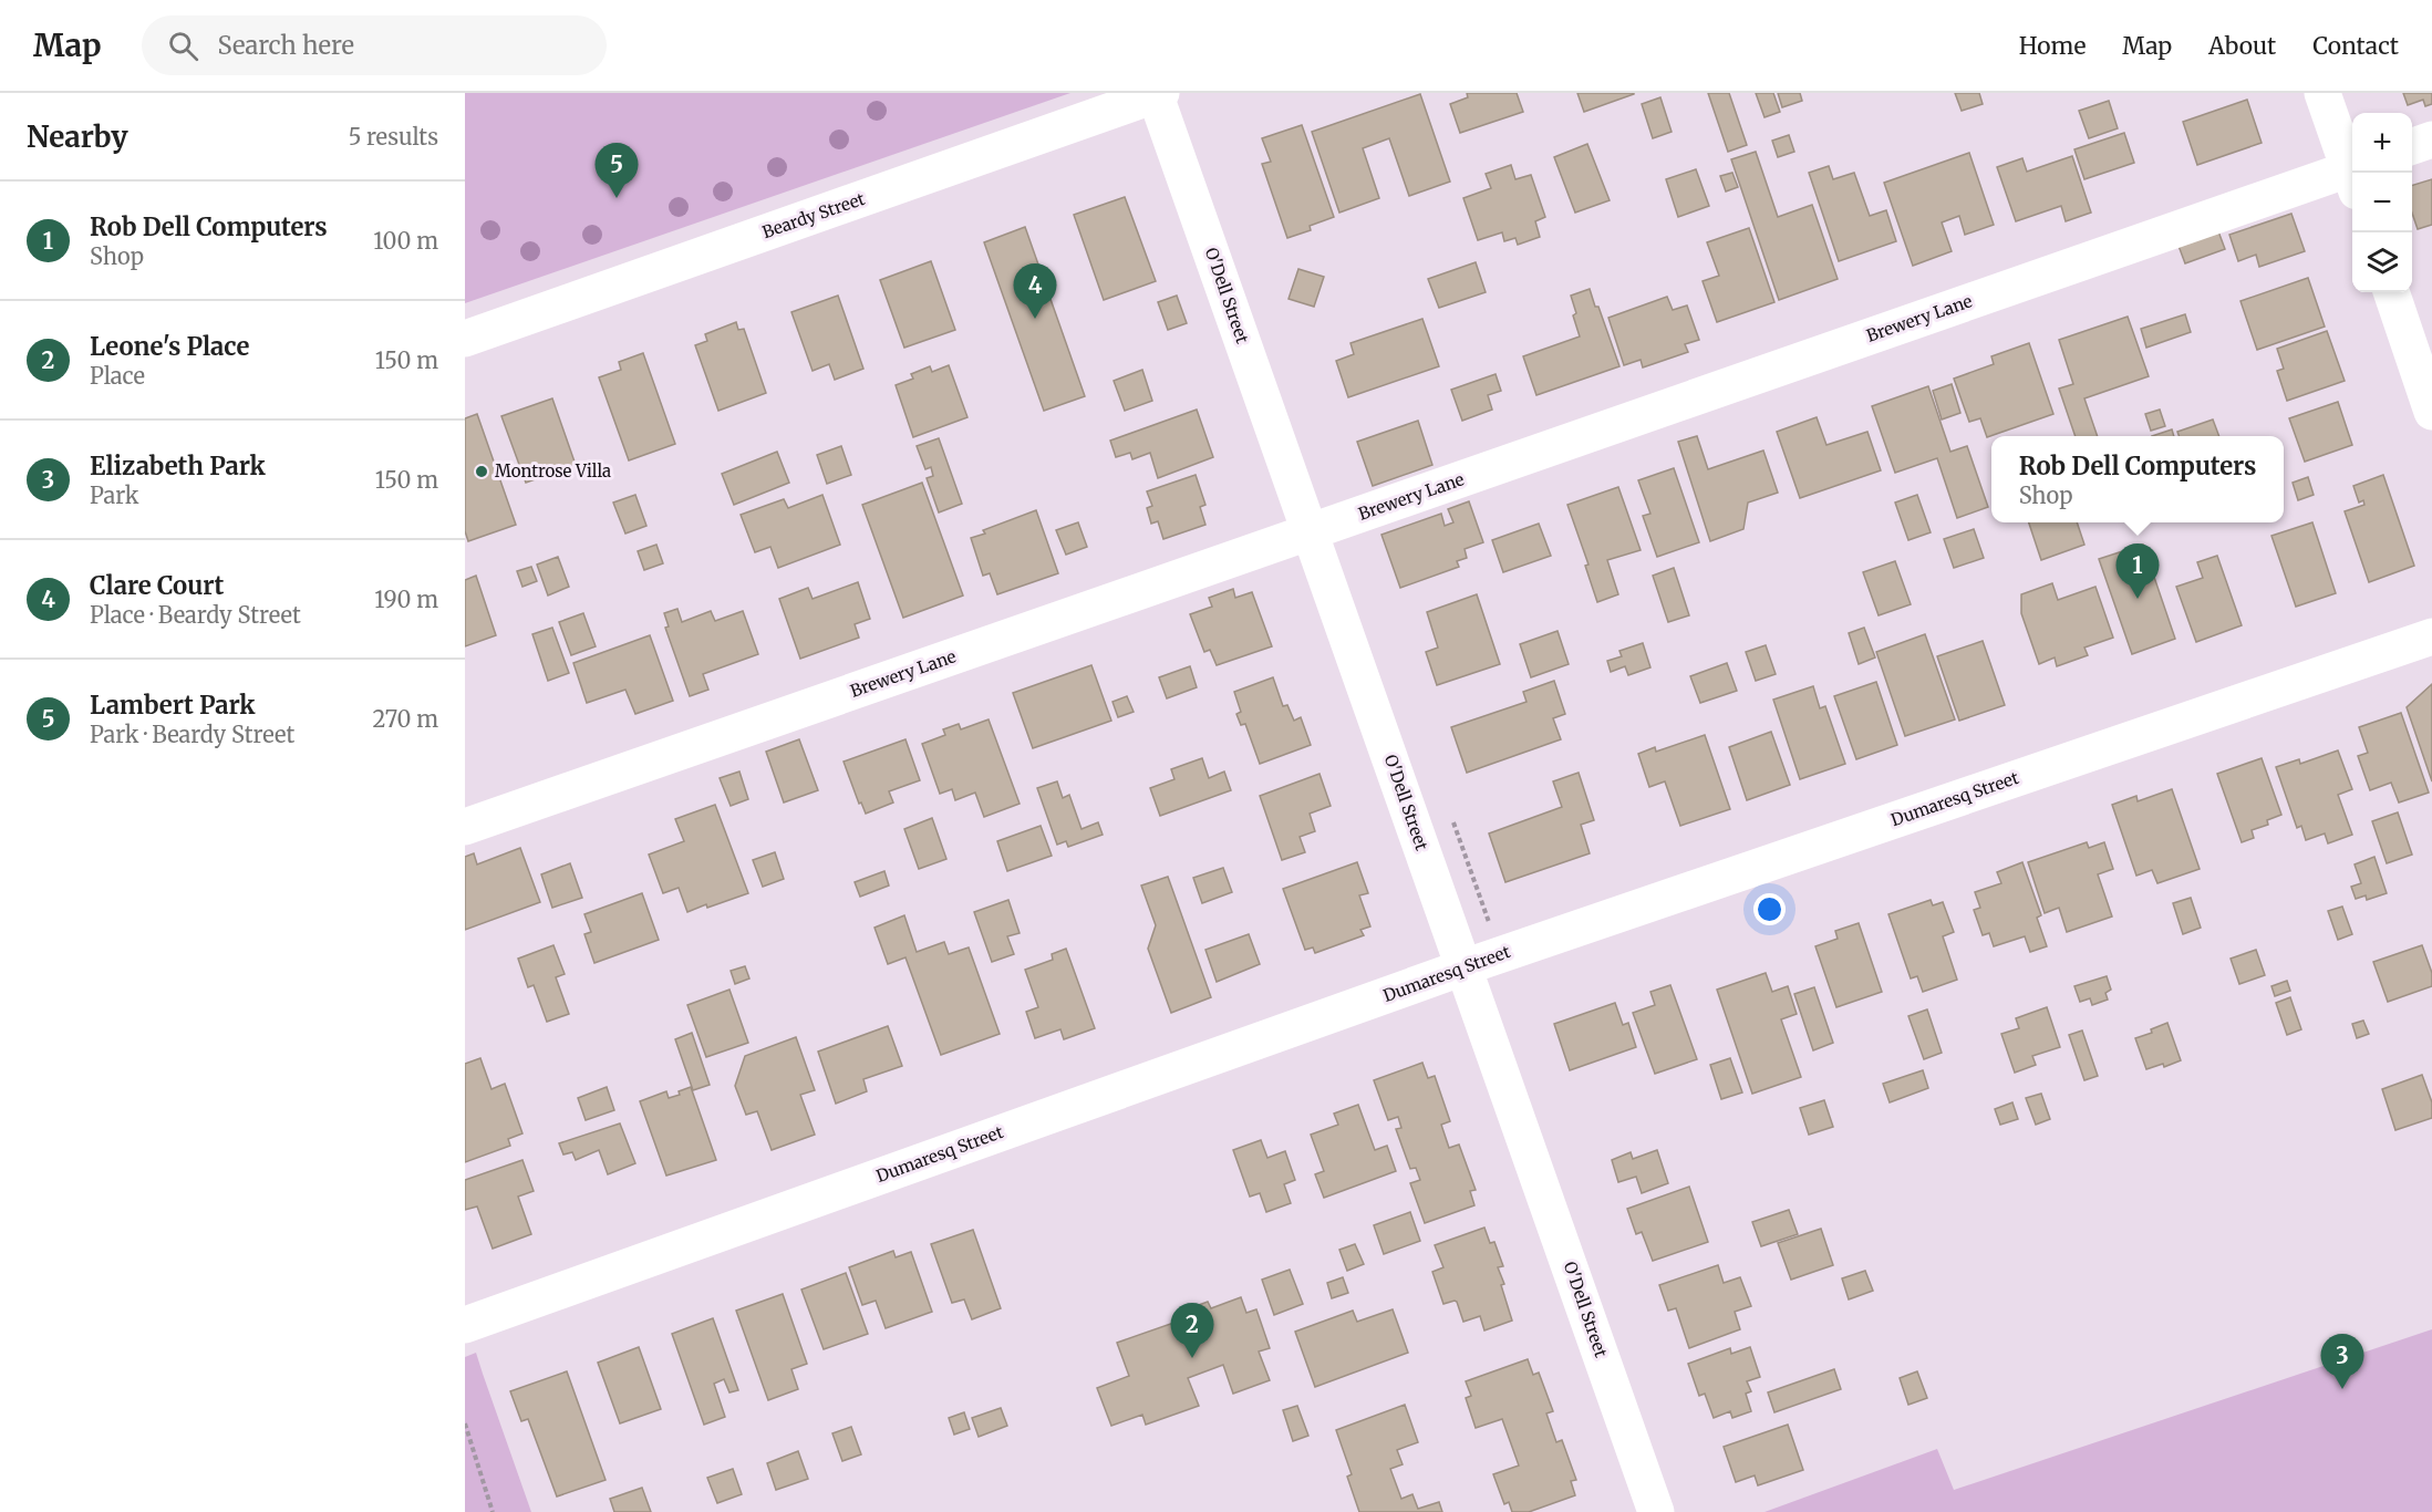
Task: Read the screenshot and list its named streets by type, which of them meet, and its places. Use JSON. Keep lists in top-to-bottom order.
{
  "streets": {
    "street": [
      "Beardy Street",
      "O'Dell Street",
      "Brewery Lane",
      "Dumaresq Street"
    ]
  },
  "crossings": [
    ["Beardy Street", "O'Dell Street"],
    ["O'Dell Street", "Brewery Lane"],
    ["O'Dell Street", "Dumaresq Street"]
  ],
  "places": ["Montrose Villa"],
  "page": {
    "header": "Map",
    "search": "Search here",
    "nav": [
      "Home",
      "Map",
      "About",
      "Contact"
    ],
    "heading": ["Nearby", "5 results"],
    "map_buttons": ["+", "−"],
    "pins": [
      "5",
      "4",
      "1",
      "2",
      "3"
    ],
    "list": [
      {
        "mark": "1",
        "name": "Rob Dell Computers",
        "note": "Shop",
        "value": "100 m"
      },
      {
        "mark": "2",
        "name": "Leone's Place",
        "note": "Place",
        "value": "150 m"
      },
      {
        "mark": "3",
        "name": "Elizabeth Park",
        "note": "Park",
        "value": "150 m"
      },
      {
        "mark": "4",
        "name": "Clare Court",
        "note": "Place · Beardy Street",
        "value": "190 m"
      },
      {
        "mark": "5",
        "name": "Lambert Park",
        "note": "Park · Beardy Street",
        "value": "270 m"
      }
    ],
    "popup": ["Rob Dell Computers", "Shop"]
  }
}
